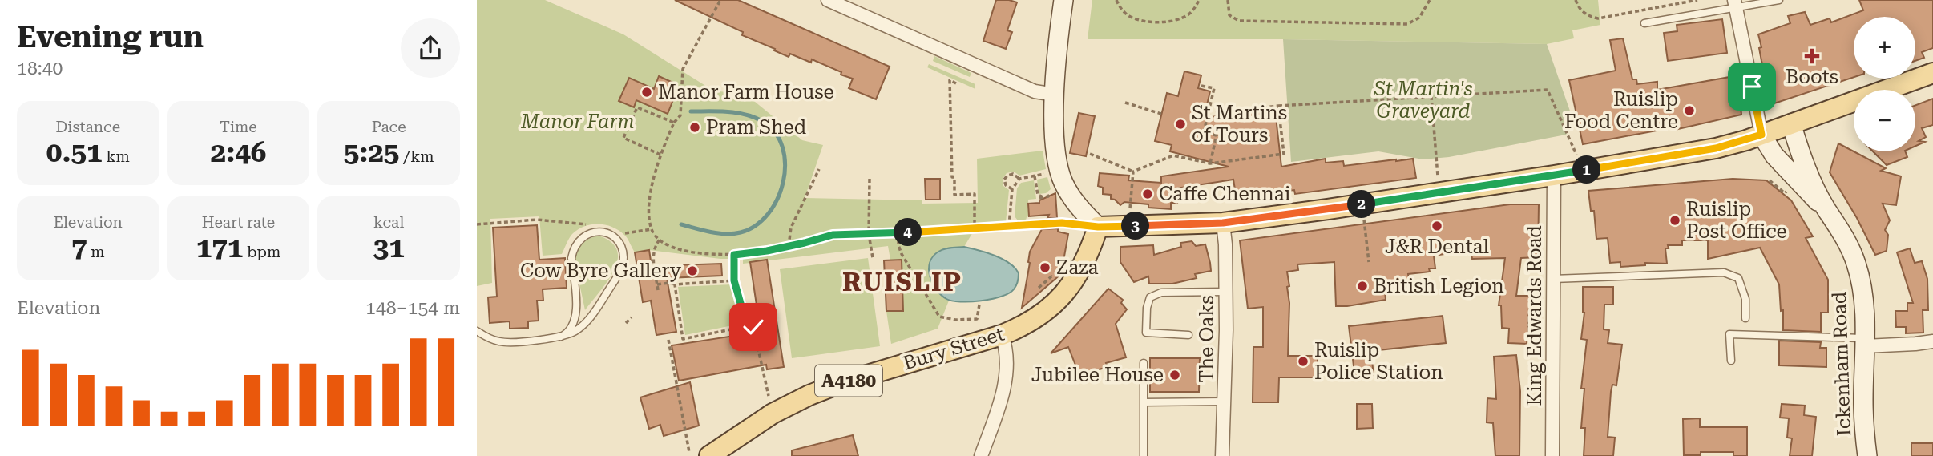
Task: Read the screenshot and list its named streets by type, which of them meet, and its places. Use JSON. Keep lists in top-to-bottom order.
{
  "streets": {
    "main road": ["Bury Street", "Ickenham Road", "A4180"],
    "street": ["King Edwards Road", "The Oaks"]
  },
  "districts": ["RUISLIP"],
  "parks": ["St Martin's Graveyard", "Manor Farm"],
  "places": {
    "health": ["Boots"],
    "other": [
      "Manor Farm House",
      "Ruislip Food Centre",
      "St Martins of Tours",
      "Pram Shed",
      "Caffe Chennai",
      "Ruislip Post Office",
      "J&R Dental",
      "Zaza",
      "Cow Byre Gallery",
      "British Legion",
      "Ruislip Police Station",
      "Jubilee House"
    ]
  },
  "page": {
    "heading": ["Evening run", "18:40"],
    "map_buttons": ["+", "−"],
    "stats": [
      ["Distance", "0.51 km"],
      ["Time", "2:46"],
      ["Pace", "5:25 /km"],
      ["Elevation", "7 m"],
      ["Heart rate", "171 bpm"],
      ["kcal", "31"]
    ],
    "pins": [
      "1",
      "2",
      "3",
      "4"
    ],
    "chart": ["Elevation", "148–154 m"]
  }
}
